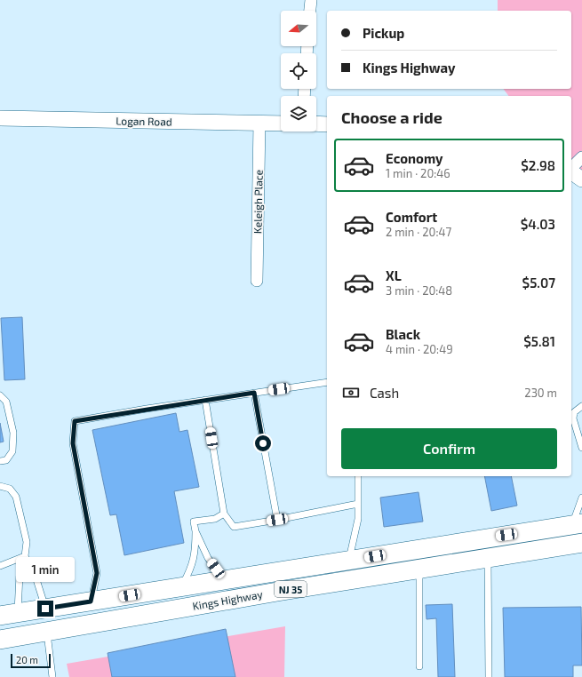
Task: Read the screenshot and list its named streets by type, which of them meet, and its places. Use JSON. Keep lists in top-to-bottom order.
{
  "streets": {
    "main road": ["NJ 35", "Kings Highway"],
    "street": ["Logan Road", "Keleigh Place"]
  },
  "crossings": [
    ["Logan Road", "Keleigh Place"]
  ],
  "scale_bar": "20 m",
  "north": "left",
  "page": {
    "banner": ["Pickup", "Kings Highway"],
    "heading": "Choose a ride",
    "list": [
      {
        "name": "Economy",
        "note": "1 min · 20:46",
        "value": "$2.98"
      },
      {
        "name": "Comfort",
        "note": "2 min · 20:47",
        "value": "$4.03"
      },
      {
        "name": "XL",
        "note": "3 min · 20:48",
        "value": "$5.07"
      },
      {
        "name": "Black",
        "note": "4 min · 20:49",
        "value": "$5.81"
      }
    ],
    "pay": ["Cash", "230 m"],
    "buttons": "Confirm",
    "bubble": "1 min",
    "scale": "20 m"
  }
}
